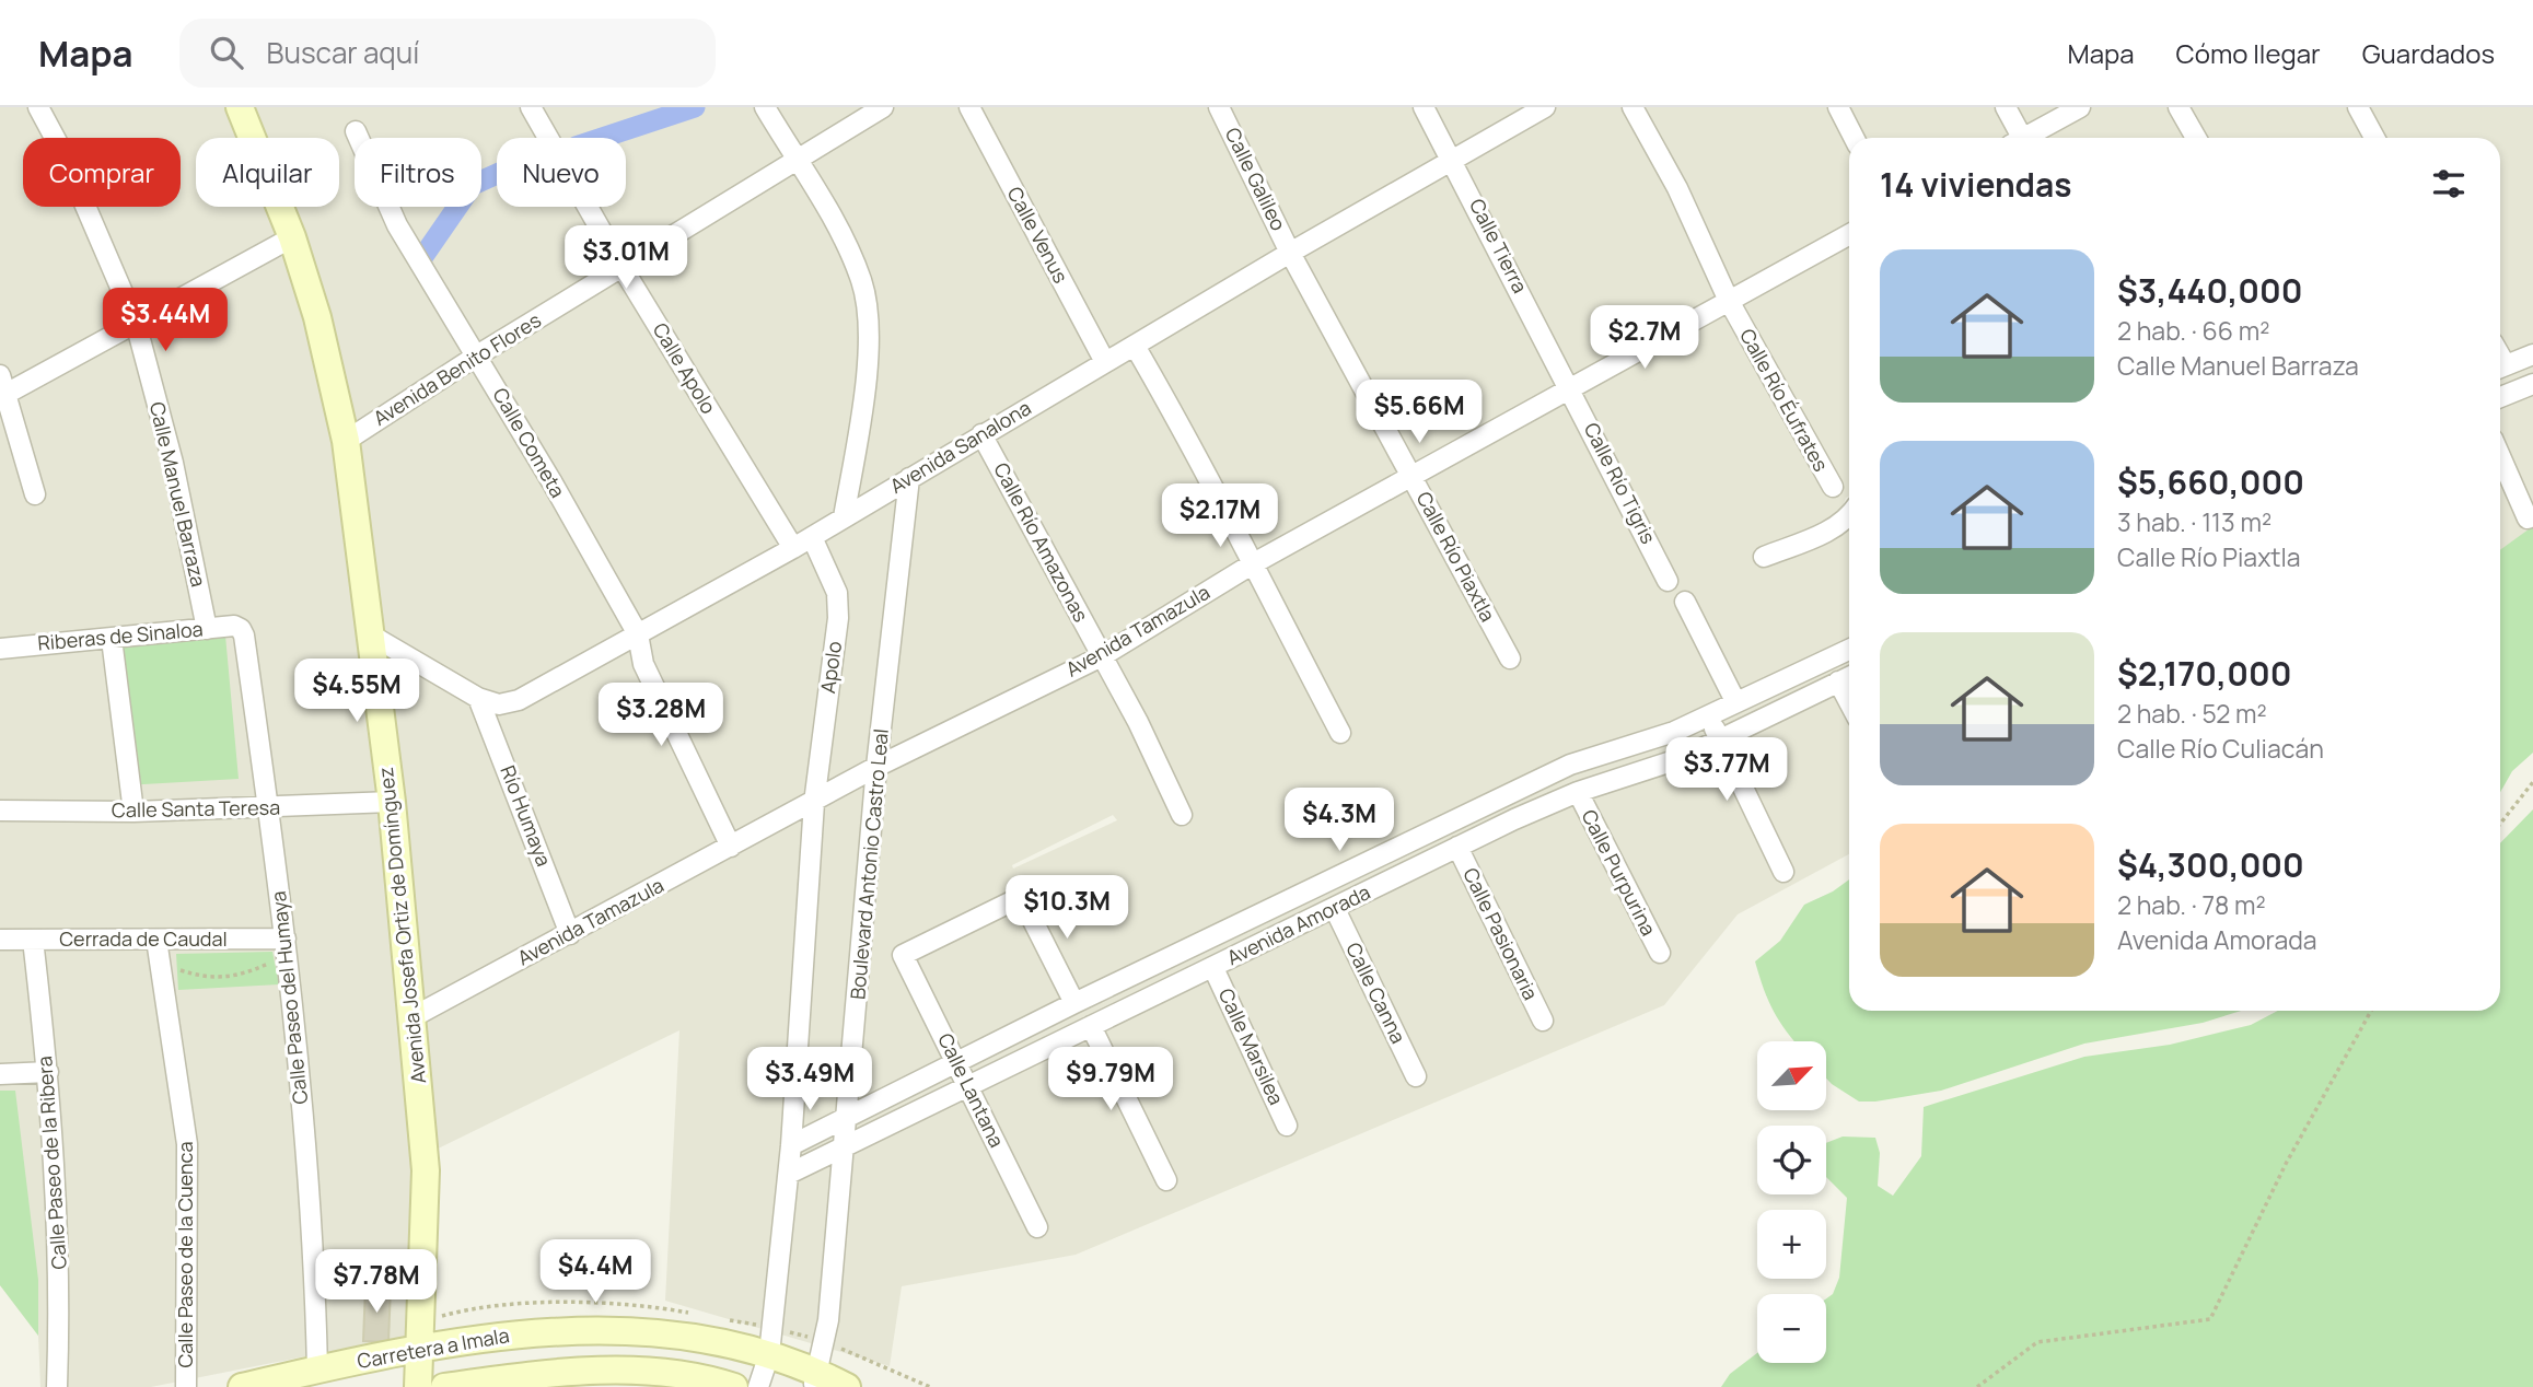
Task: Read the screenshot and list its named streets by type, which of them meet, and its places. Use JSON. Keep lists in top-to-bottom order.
{
  "streets": {
    "street": [
      "Calle Galileo",
      "Calle Venus",
      "Calle Tierra",
      "Calle Apolo",
      "Avenida Benito Flores",
      "Calle Río Éufrates",
      "Calle Cometa",
      "Avenida Sanalona",
      "Calle Río Tigris",
      "Calle Manuel Barraza",
      "Calle Río Amazonas",
      "Calle Río Piaxtla",
      "Avenida Tamazula",
      "Riberas de Sinaloa",
      "Apolo",
      "Calle Santa Teresa",
      "Río Humaya",
      "Boulevard Antonio Castro Leal",
      "Calle Purpurina",
      "Avenida Josefa Ortiz de Domínguez",
      "Avenida Amorada",
      "Calle Pasionaria",
      "Cerrada de Caudal",
      "Calle Canna",
      "Calle Paseo del Humaya",
      "Calle Marsilea",
      "Calle Lantana",
      "Calle Paseo de la Ribera",
      "Calle Paseo de la Cuenca",
      "Carretera a Imala"
    ]
  },
  "crossings": [
    ["Calle Galileo", "Avenida Sanalona"],
    ["Calle Galileo", "Calle Río Piaxtla"],
    ["Calle Venus", "Avenida Sanalona"],
    ["Calle Tierra", "Avenida Sanalona"],
    ["Calle Tierra", "Calle Río Tigris"],
    ["Calle Tierra", "Avenida Tamazula"],
    ["Calle Apolo", "Avenida Benito Flores"],
    ["Calle Apolo", "Avenida Sanalona"],
    ["Avenida Benito Flores", "Calle Cometa"],
    ["Avenida Benito Flores", "Avenida Josefa Ortiz de Domínguez"],
    ["Calle Río Éufrates", "Avenida Tamazula"],
    ["Calle Cometa", "Avenida Sanalona"],
    ["Calle Cometa", "Avenida Tamazula"],
    ["Avenida Sanalona", "Calle Río Amazonas"],
    ["Avenida Sanalona", "Calle Río Piaxtla"],
    ["Avenida Sanalona", "Apolo"],
    ["Avenida Sanalona", "Río Humaya"],
    ["Avenida Sanalona", "Boulevard Antonio Castro Leal"],
    ["Avenida Sanalona", "Avenida Josefa Ortiz de Domínguez"],
    ["Calle Río Tigris", "Avenida Tamazula"],
    ["Calle Manuel Barraza", "Riberas de Sinaloa"],
    ["Calle Río Amazonas", "Avenida Tamazula"],
    ["Calle Río Piaxtla", "Avenida Tamazula"],
    ["Avenida Tamazula", "Apolo"],
    ["Avenida Tamazula", "Río Humaya"],
    ["Avenida Tamazula", "Boulevard Antonio Castro Leal"],
    ["Avenida Tamazula", "Avenida Josefa Ortiz de Domínguez"],
    ["Riberas de Sinaloa", "Calle Paseo del Humaya"],
    ["Calle Santa Teresa", "Avenida Josefa Ortiz de Domínguez"],
    ["Calle Santa Teresa", "Calle Paseo del Humaya"],
    ["Boulevard Antonio Castro Leal", "Avenida Amorada"],
    ["Boulevard Antonio Castro Leal", "Carretera a Imala"],
    ["Calle Purpurina", "Avenida Amorada"],
    ["Avenida Josefa Ortiz de Domínguez", "Carretera a Imala"],
    ["Avenida Amorada", "Calle Pasionaria"],
    ["Avenida Amorada", "Calle Canna"],
    ["Avenida Amorada", "Calle Marsilea"],
    ["Avenida Amorada", "Calle Lantana"],
    ["Cerrada de Caudal", "Calle Paseo del Humaya"],
    ["Cerrada de Caudal", "Calle Paseo de la Ribera"],
    ["Cerrada de Caudal", "Calle Paseo de la Cuenca"],
    ["Calle Paseo del Humaya", "Carretera a Imala"]
  ],
  "north": "top right",
  "page": {
    "header": "Mapa",
    "search": "Buscar aquí",
    "nav": ["Mapa", "Cómo llegar", "Guardados"],
    "chip": [
      "Comprar",
      "Alquilar",
      "Filtros",
      "Nuevo"
    ],
    "heading": "14 viviendas",
    "price": [
      "$3.01M",
      "$3.44M",
      "$2.7M",
      "$5.66M",
      "$2.17M",
      "$4.55M",
      "$3.28M",
      "$3.77M",
      "$4.3M",
      "$10.3M",
      "$3.49M",
      "$9.79M",
      "$4.4M",
      "$7.78M"
    ],
    "list": [
      {
        "name": "$3,440,000",
        "note": "2 hab. · 66 m² · Calle Manuel Barraza"
      },
      {
        "name": "$5,660,000",
        "note": "3 hab. · 113 m² · Calle Río Piaxtla"
      },
      {
        "name": "$2,170,000",
        "note": "2 hab. · 52 m² · Calle Río Culiacán"
      },
      {
        "name": "$4,300,000",
        "note": "2 hab. · 78 m² · Avenida Amorada"
      }
    ],
    "map_buttons": ["+", "−"]
  }
}
